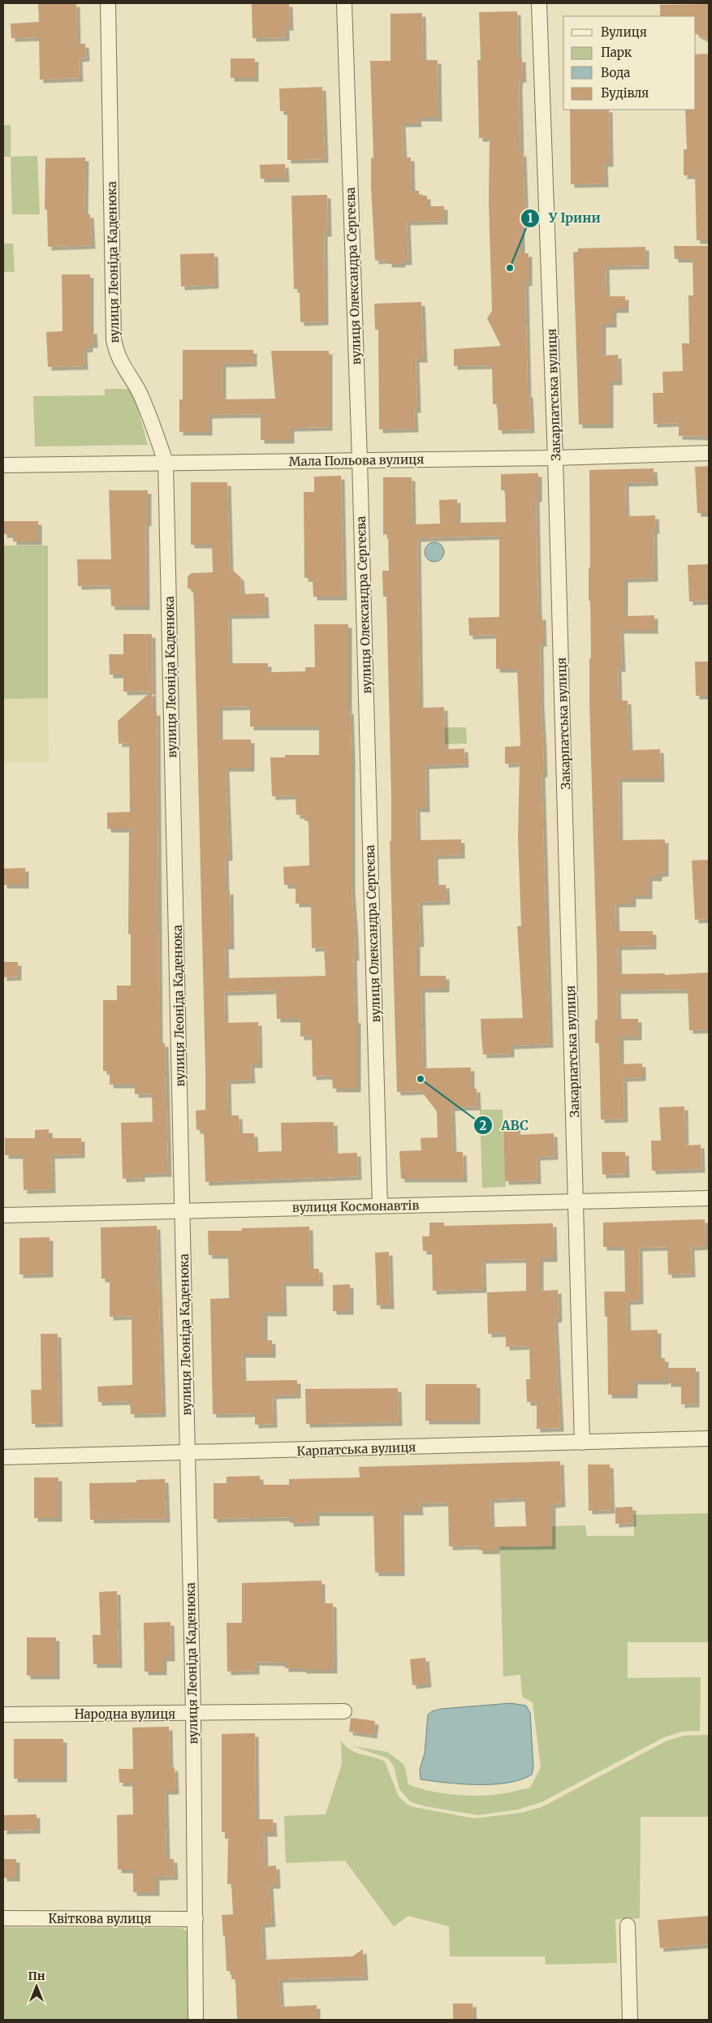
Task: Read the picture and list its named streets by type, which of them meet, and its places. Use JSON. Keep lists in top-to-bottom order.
{
  "streets": {
    "street": [
      "вулиця Леоніда Каденюка",
      "вулиця Олександра Сергеєва",
      "Закарпатська вулиця",
      "Мала Польова вулиця",
      "вулиця Космонавтів",
      "Карпатська вулиця",
      "Народна вулиця",
      "Квіткова вулиця"
    ]
  },
  "crossings": [
    ["вулиця Леоніда Каденюка", "Мала Польова вулиця"],
    ["вулиця Леоніда Каденюка", "вулиця Космонавтів"],
    ["вулиця Леоніда Каденюка", "Карпатська вулиця"],
    ["вулиця Леоніда Каденюка", "Народна вулиця"],
    ["вулиця Леоніда Каденюка", "Квіткова вулиця"],
    ["вулиця Олександра Сергеєва", "Мала Польова вулиця"],
    ["вулиця Олександра Сергеєва", "вулиця Космонавтів"],
    ["Закарпатська вулиця", "Мала Польова вулиця"],
    ["Закарпатська вулиця", "вулиця Космонавтів"],
    ["Закарпатська вулиця", "Карпатська вулиця"]
  ],
  "places": ["У Ірини", "ABC"],
  "legend": [
    "Вулиця",
    "Парк",
    "Вода",
    "Будівля"
  ],
  "north": "top"
}
